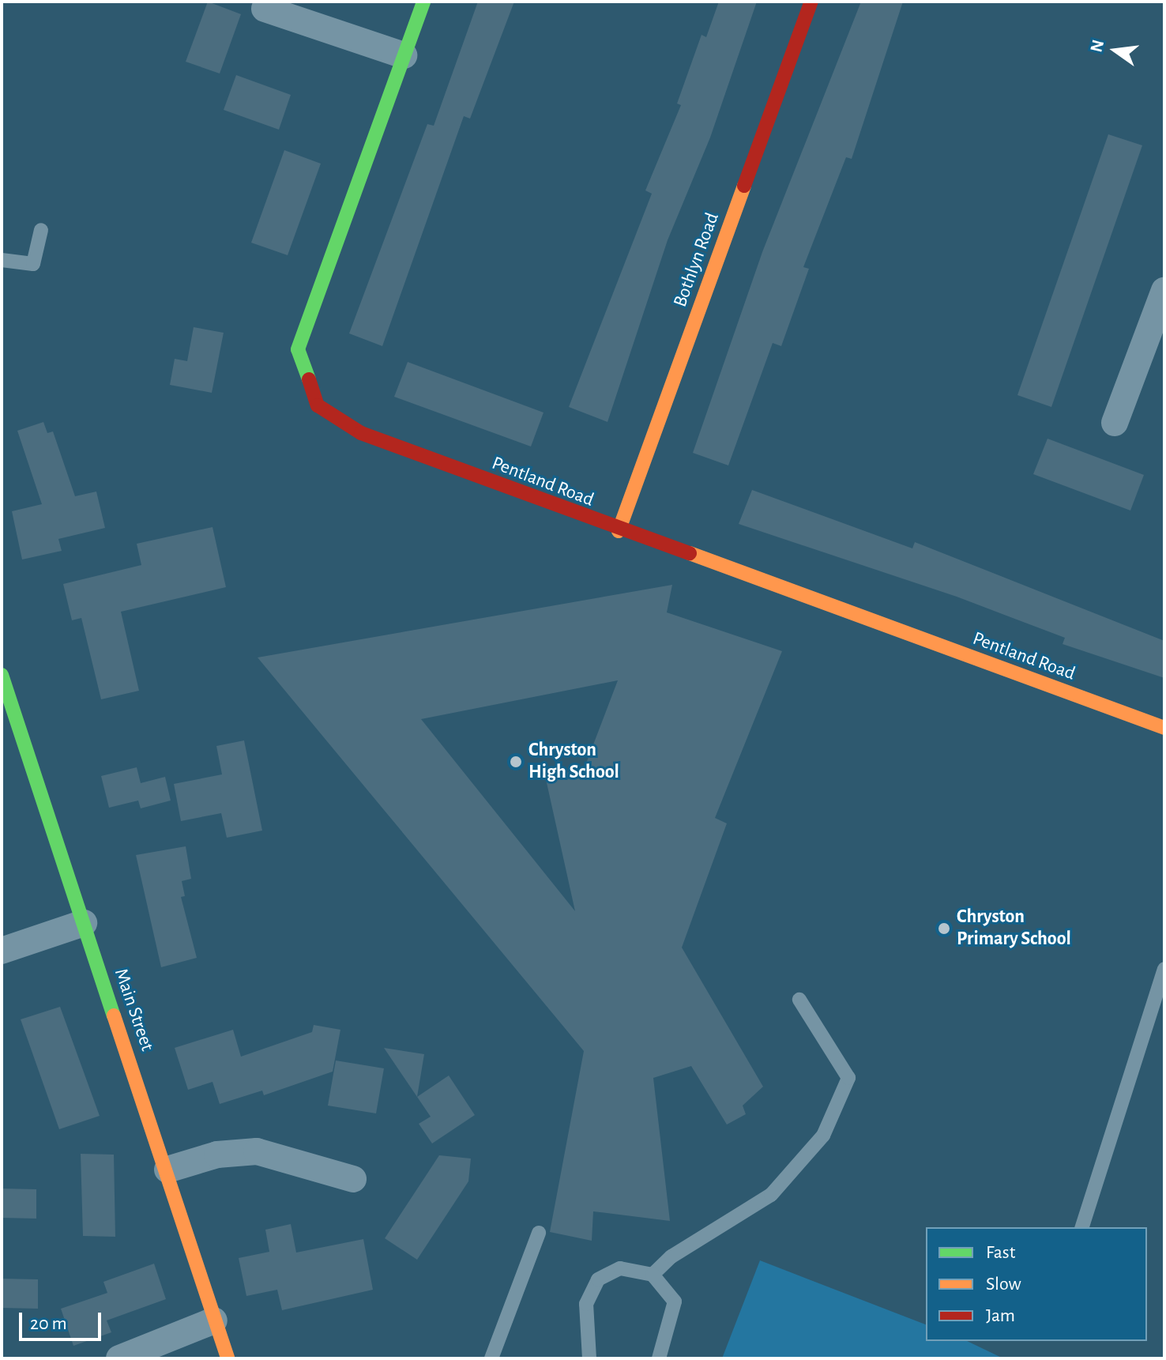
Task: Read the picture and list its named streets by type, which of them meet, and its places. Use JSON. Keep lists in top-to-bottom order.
{
  "streets": {
    "street": ["Bothlyn Road", "Pentland Road", "Main Street"]
  },
  "crossings": [
    ["Bothlyn Road", "Pentland Road"]
  ],
  "places": ["Chryston High School", "Chryston Primary School"],
  "legend": ["Fast", "Slow", "Jam"],
  "scale_bar": "20 m",
  "north": "left"
}
